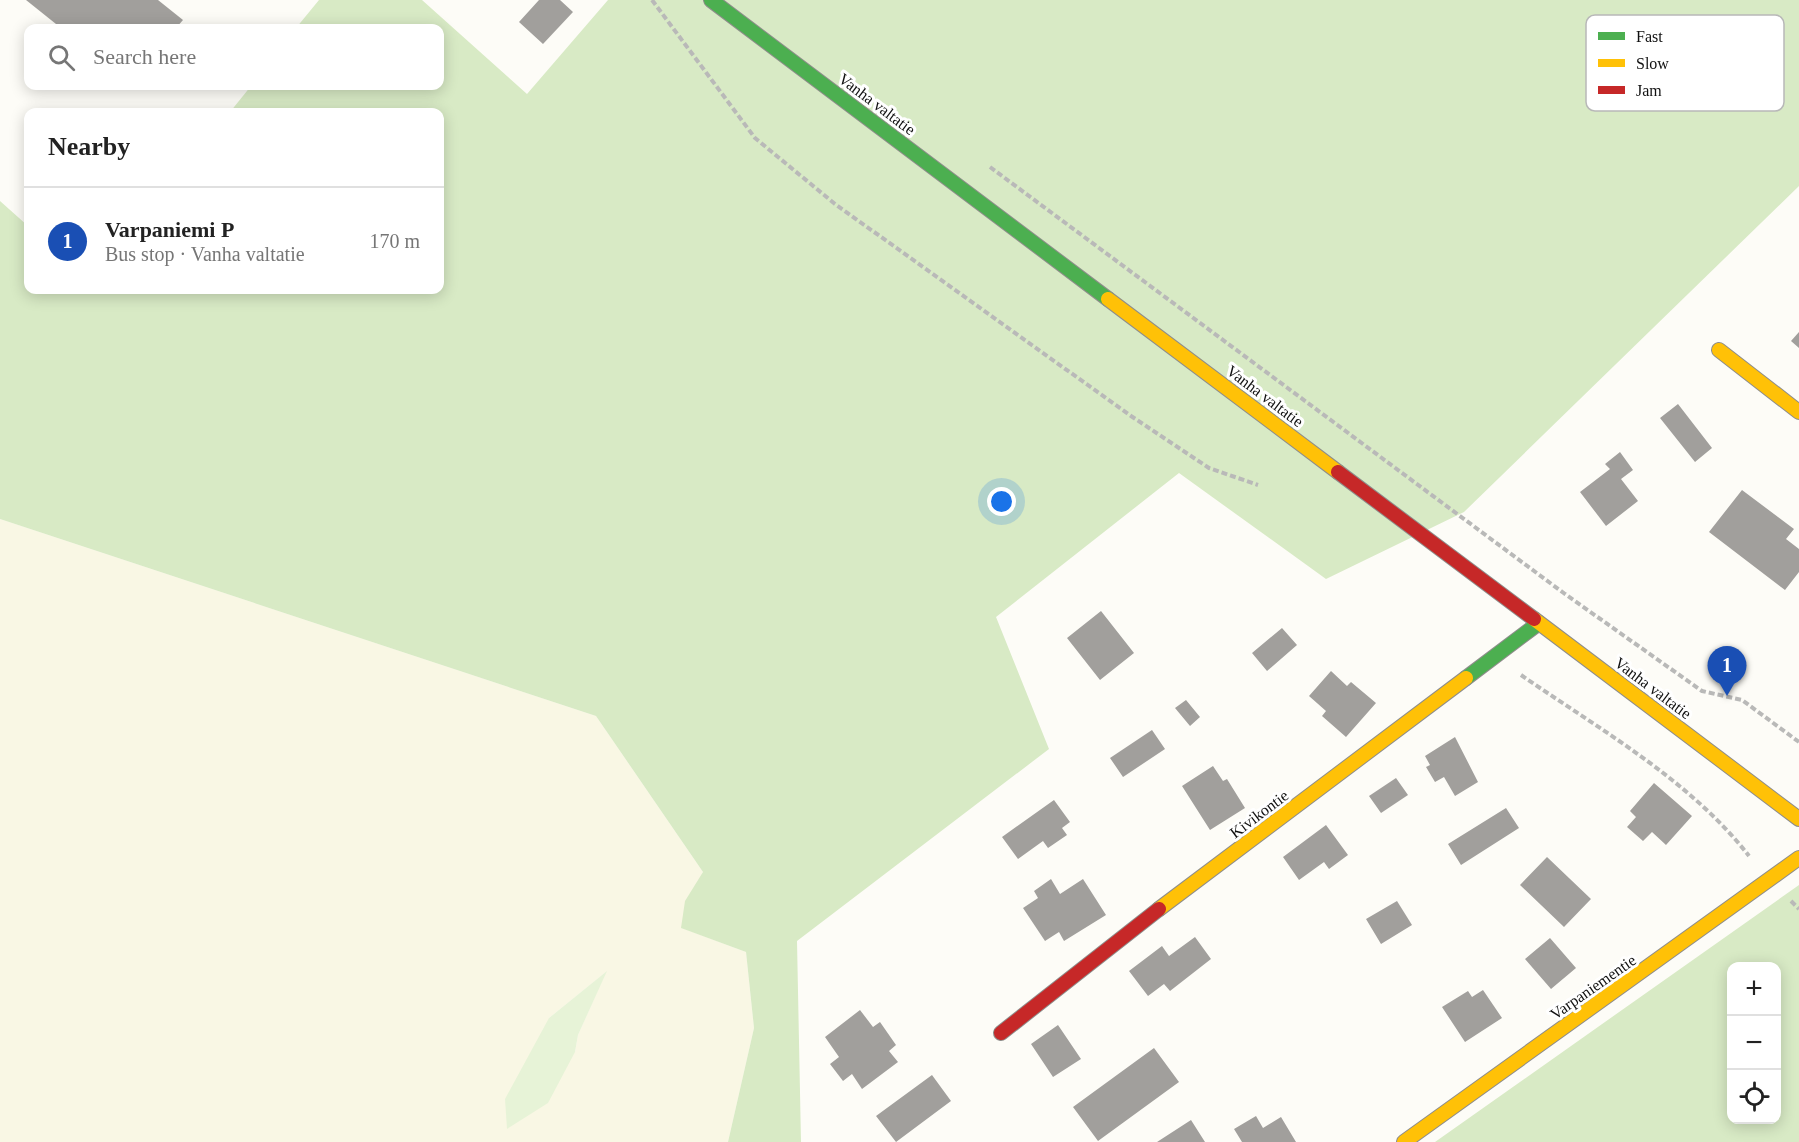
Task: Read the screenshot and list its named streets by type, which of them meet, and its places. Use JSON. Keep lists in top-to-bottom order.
{
  "streets": {
    "main road": ["Vanha valtatie", "Kivikontie", "Varpaniementie"]
  },
  "crossings": [
    ["Vanha valtatie", "Kivikontie"]
  ],
  "legend": ["Fast", "Slow", "Jam"],
  "page": {
    "search": "Search here",
    "heading": "Nearby",
    "list": [
      {
        "mark": "1",
        "name": "Varpaniemi P",
        "note": "Bus stop · Vanha valtatie",
        "value": "170 m"
      }
    ],
    "pins": "1",
    "map_buttons": ["+", "−"]
  }
}
